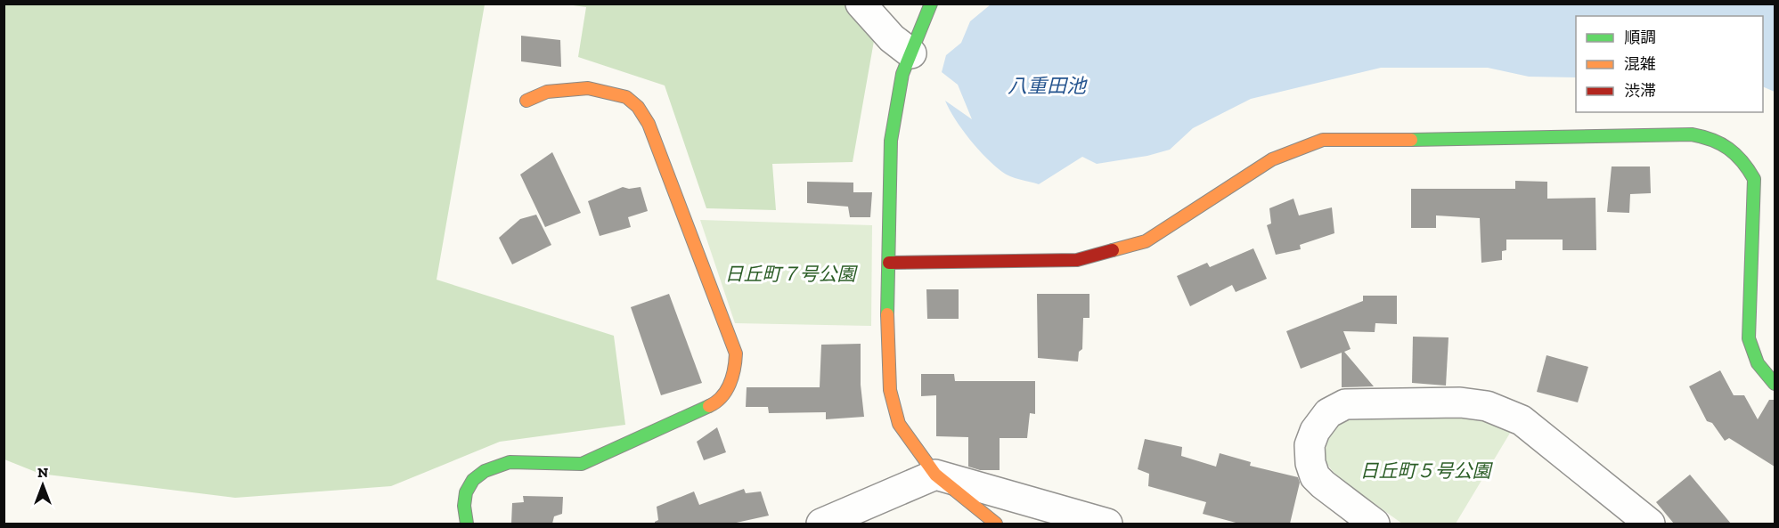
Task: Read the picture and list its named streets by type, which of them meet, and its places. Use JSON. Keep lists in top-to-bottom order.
{
  "water": ["八重田池"],
  "parks": ["日丘町７号公園", "日丘町５号公園"],
  "legend": ["順調", "混雑", "渋滞"],
  "north": "top"
}
